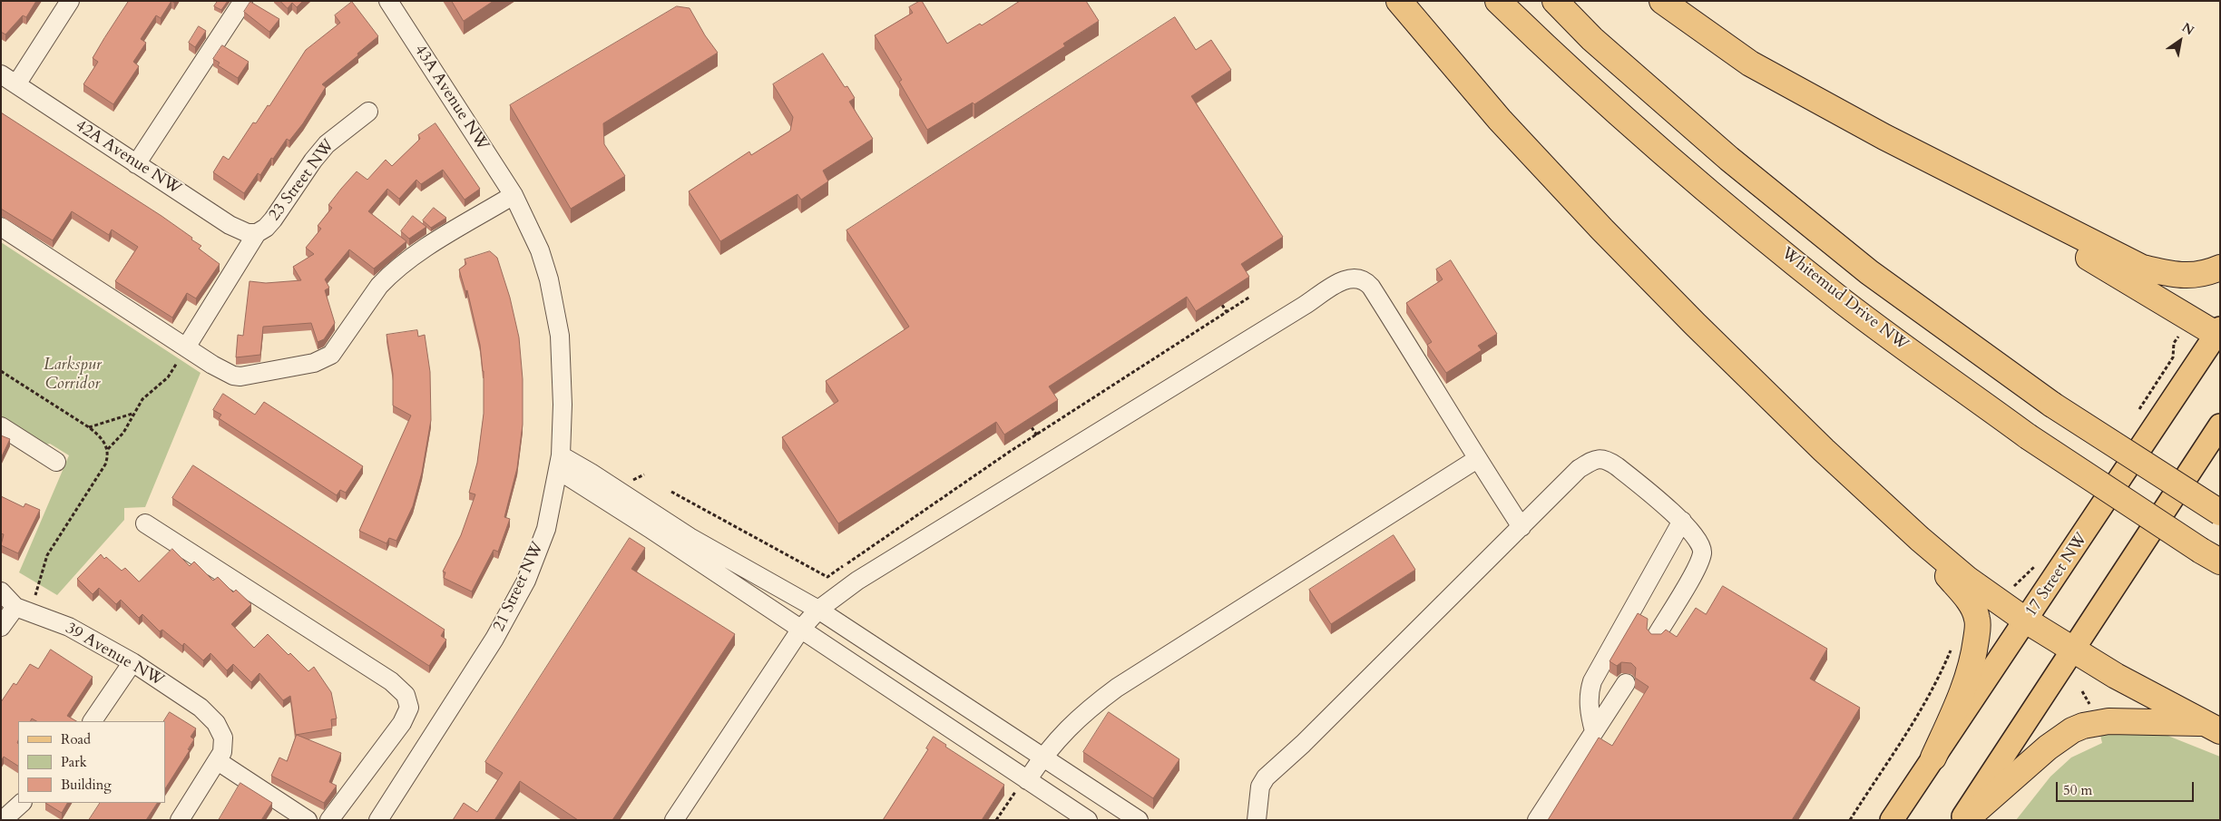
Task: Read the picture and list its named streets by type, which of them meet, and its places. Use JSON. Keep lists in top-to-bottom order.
{
  "streets": {
    "highway": ["Whitemud Drive NW"],
    "main road": ["17 Street NW"],
    "street": [
      "43A Avenue NW",
      "42A Avenue NW",
      "23 Street NW",
      "21 Street NW",
      "39 Avenue NW"
    ]
  },
  "crossings": [
    ["43A Avenue NW", "21 Street NW"],
    ["42A Avenue NW", "23 Street NW"]
  ],
  "parks": ["Larkspur Corridor"],
  "legend": ["Road", "Park", "Building"],
  "scale_bar": "50 m",
  "north": "top right"
}
